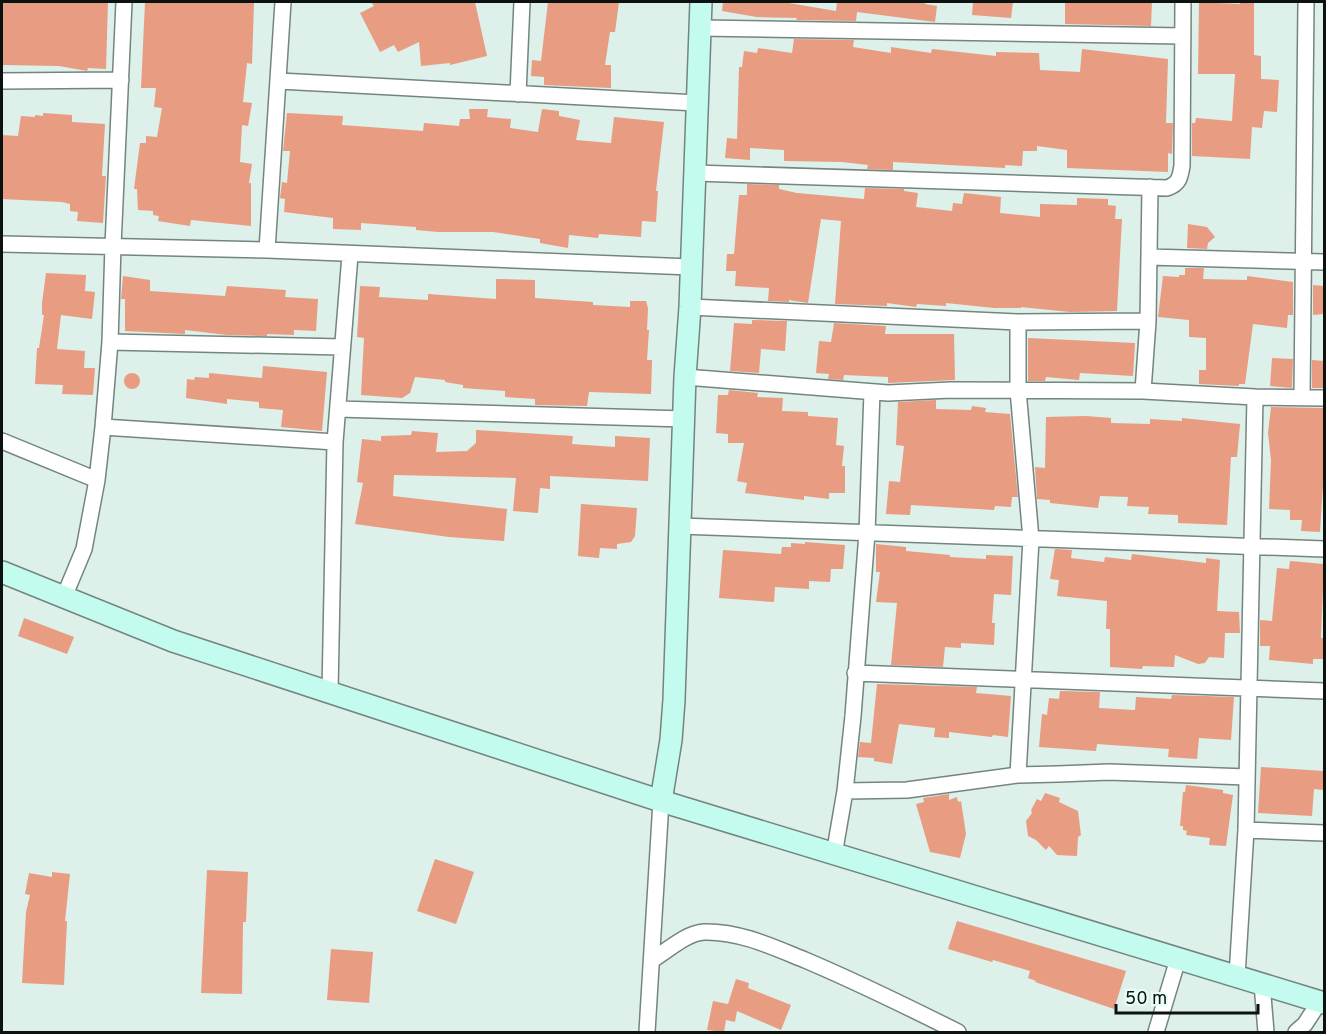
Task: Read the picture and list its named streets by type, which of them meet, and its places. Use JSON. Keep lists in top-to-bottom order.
{
  "scale_bar": "50 m"
}
